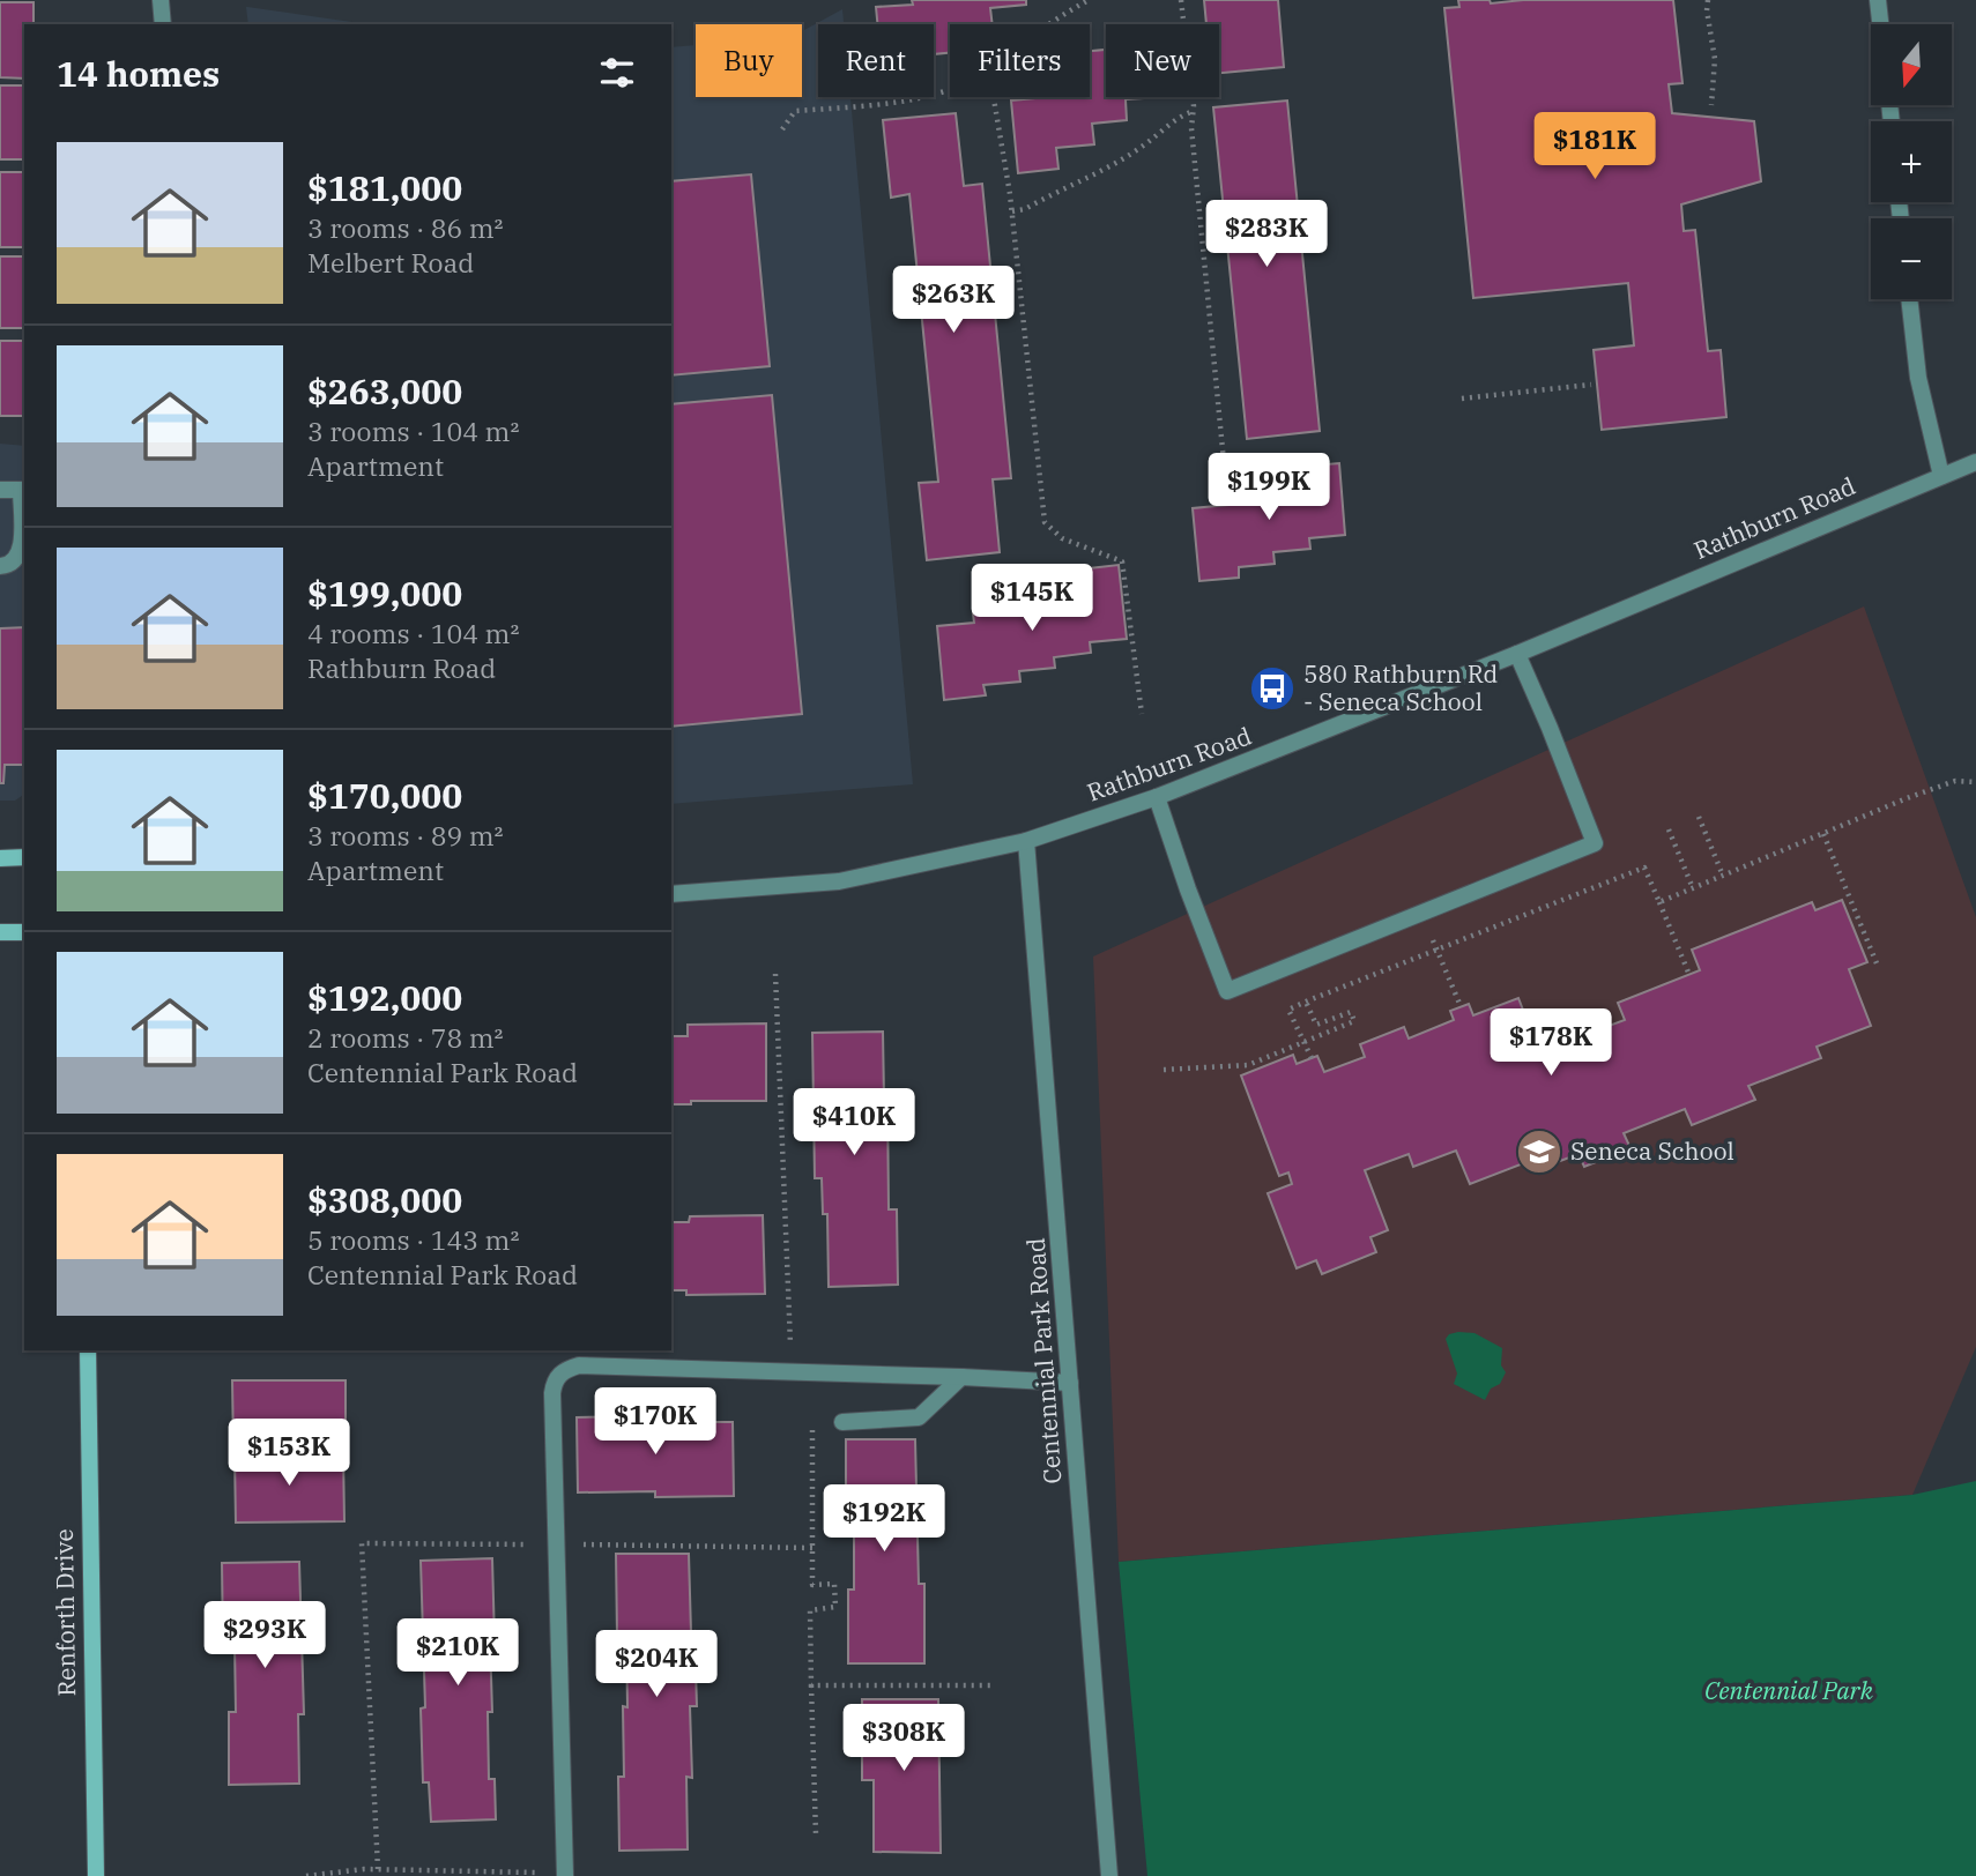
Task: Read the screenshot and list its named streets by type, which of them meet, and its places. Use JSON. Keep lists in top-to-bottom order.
{
  "streets": {
    "main road": ["Renforth Drive"],
    "street": ["Rathburn Road", "Centennial Park Road"]
  },
  "crossings": [
    ["Rathburn Road", "Centennial Park Road"]
  ],
  "parks": ["Centennial Park"],
  "places": {
    "bus stop": ["580 Rathburn Rd - Seneca School"],
    "school or university": ["Seneca School"]
  },
  "north": "bottom",
  "page": {
    "map_buttons": ["+", "−"],
    "chip": [
      "Buy",
      "Rent",
      "Filters",
      "New"
    ],
    "heading": "14 homes",
    "price": [
      "$181K",
      "$283K",
      "$263K",
      "$199K",
      "$145K",
      "$178K",
      "$410K",
      "$170K",
      "$153K",
      "$192K",
      "$293K",
      "$210K",
      "$204K",
      "$308K"
    ],
    "list": [
      {
        "name": "$181,000",
        "note": "3 rooms · 86 m² · Melbert Road"
      },
      {
        "name": "$263,000",
        "note": "3 rooms · 104 m² · Apartment"
      },
      {
        "name": "$199,000",
        "note": "4 rooms · 104 m² · Rathburn Road"
      },
      {
        "name": "$170,000",
        "note": "3 rooms · 89 m² · Apartment"
      },
      {
        "name": "$192,000",
        "note": "2 rooms · 78 m² · Centennial Park Road"
      },
      {
        "name": "$308,000",
        "note": "5 rooms · 143 m² · Centennial Park Road"
      }
    ]
  }
}
